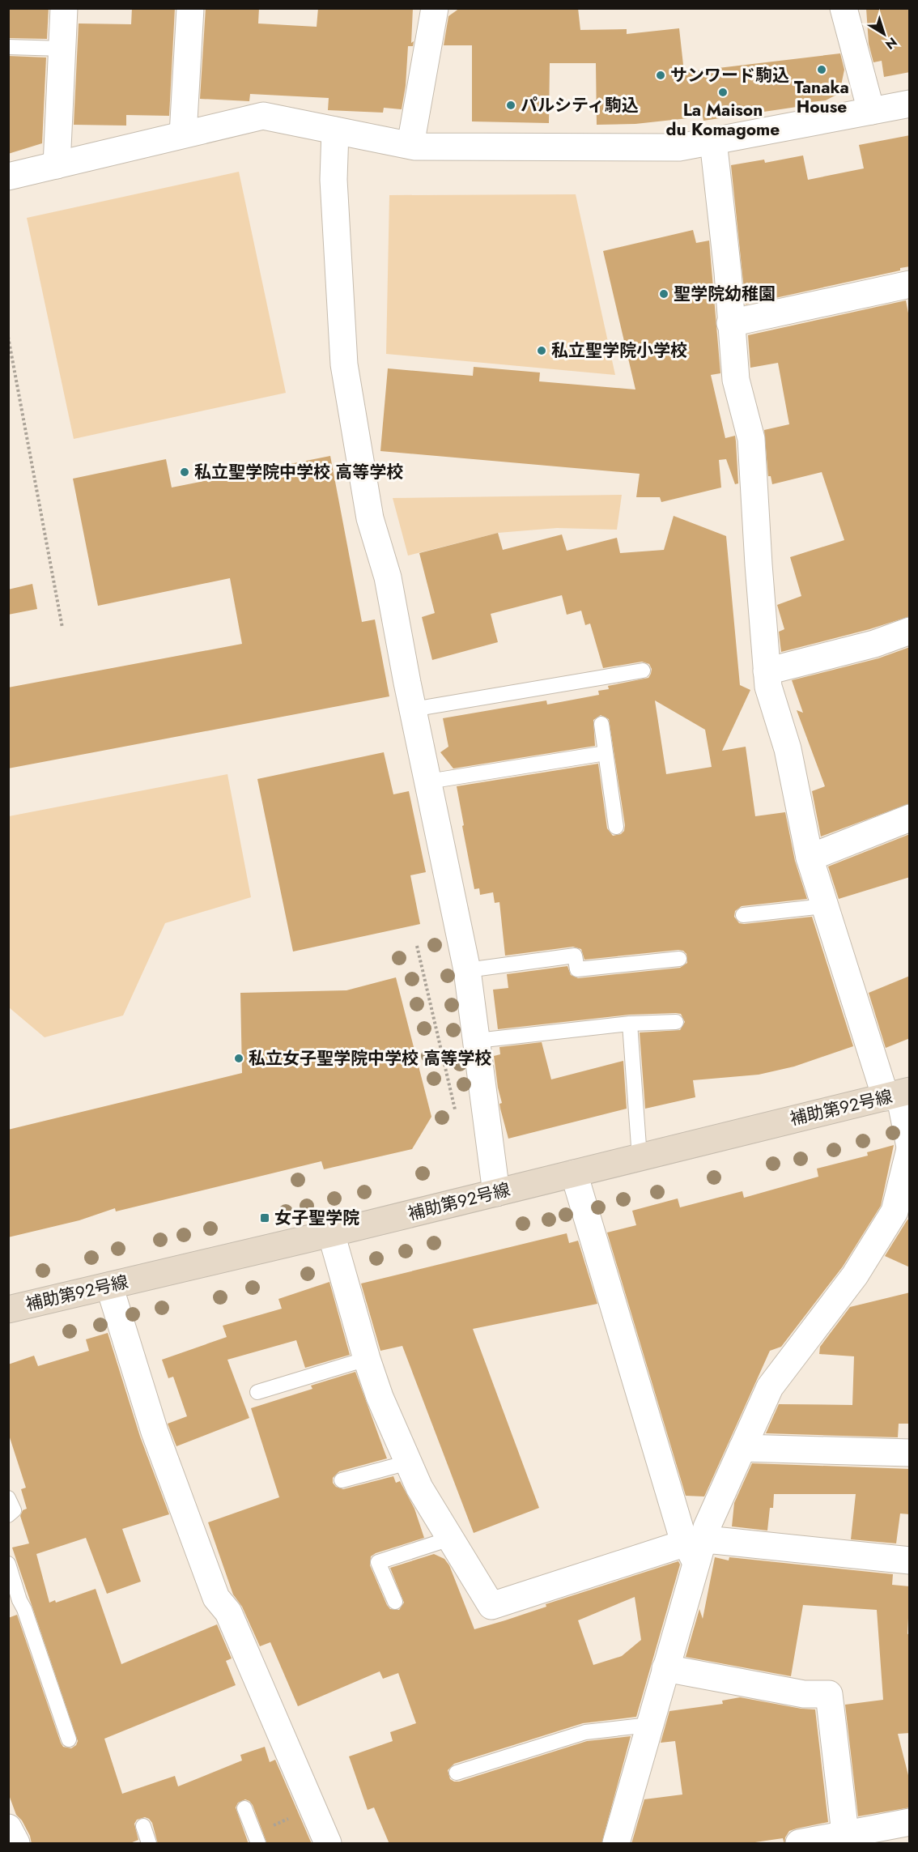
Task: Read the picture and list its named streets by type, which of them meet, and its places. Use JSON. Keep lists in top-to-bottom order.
{
  "streets": {
    "street": ["補助第92号線"]
  },
  "places": {
    "other": [
      "Tanaka House",
      "サンワード駒込",
      "La Maison du Komagome",
      "パルシティ駒込",
      "聖学院幼稚園",
      "私立聖学院小学校",
      "私立聖学院中学校 高等学校",
      "私立女子聖学院中学校 高等学校"
    ],
    "transit": ["女子聖学院"]
  },
  "north": "bottom right"
}
